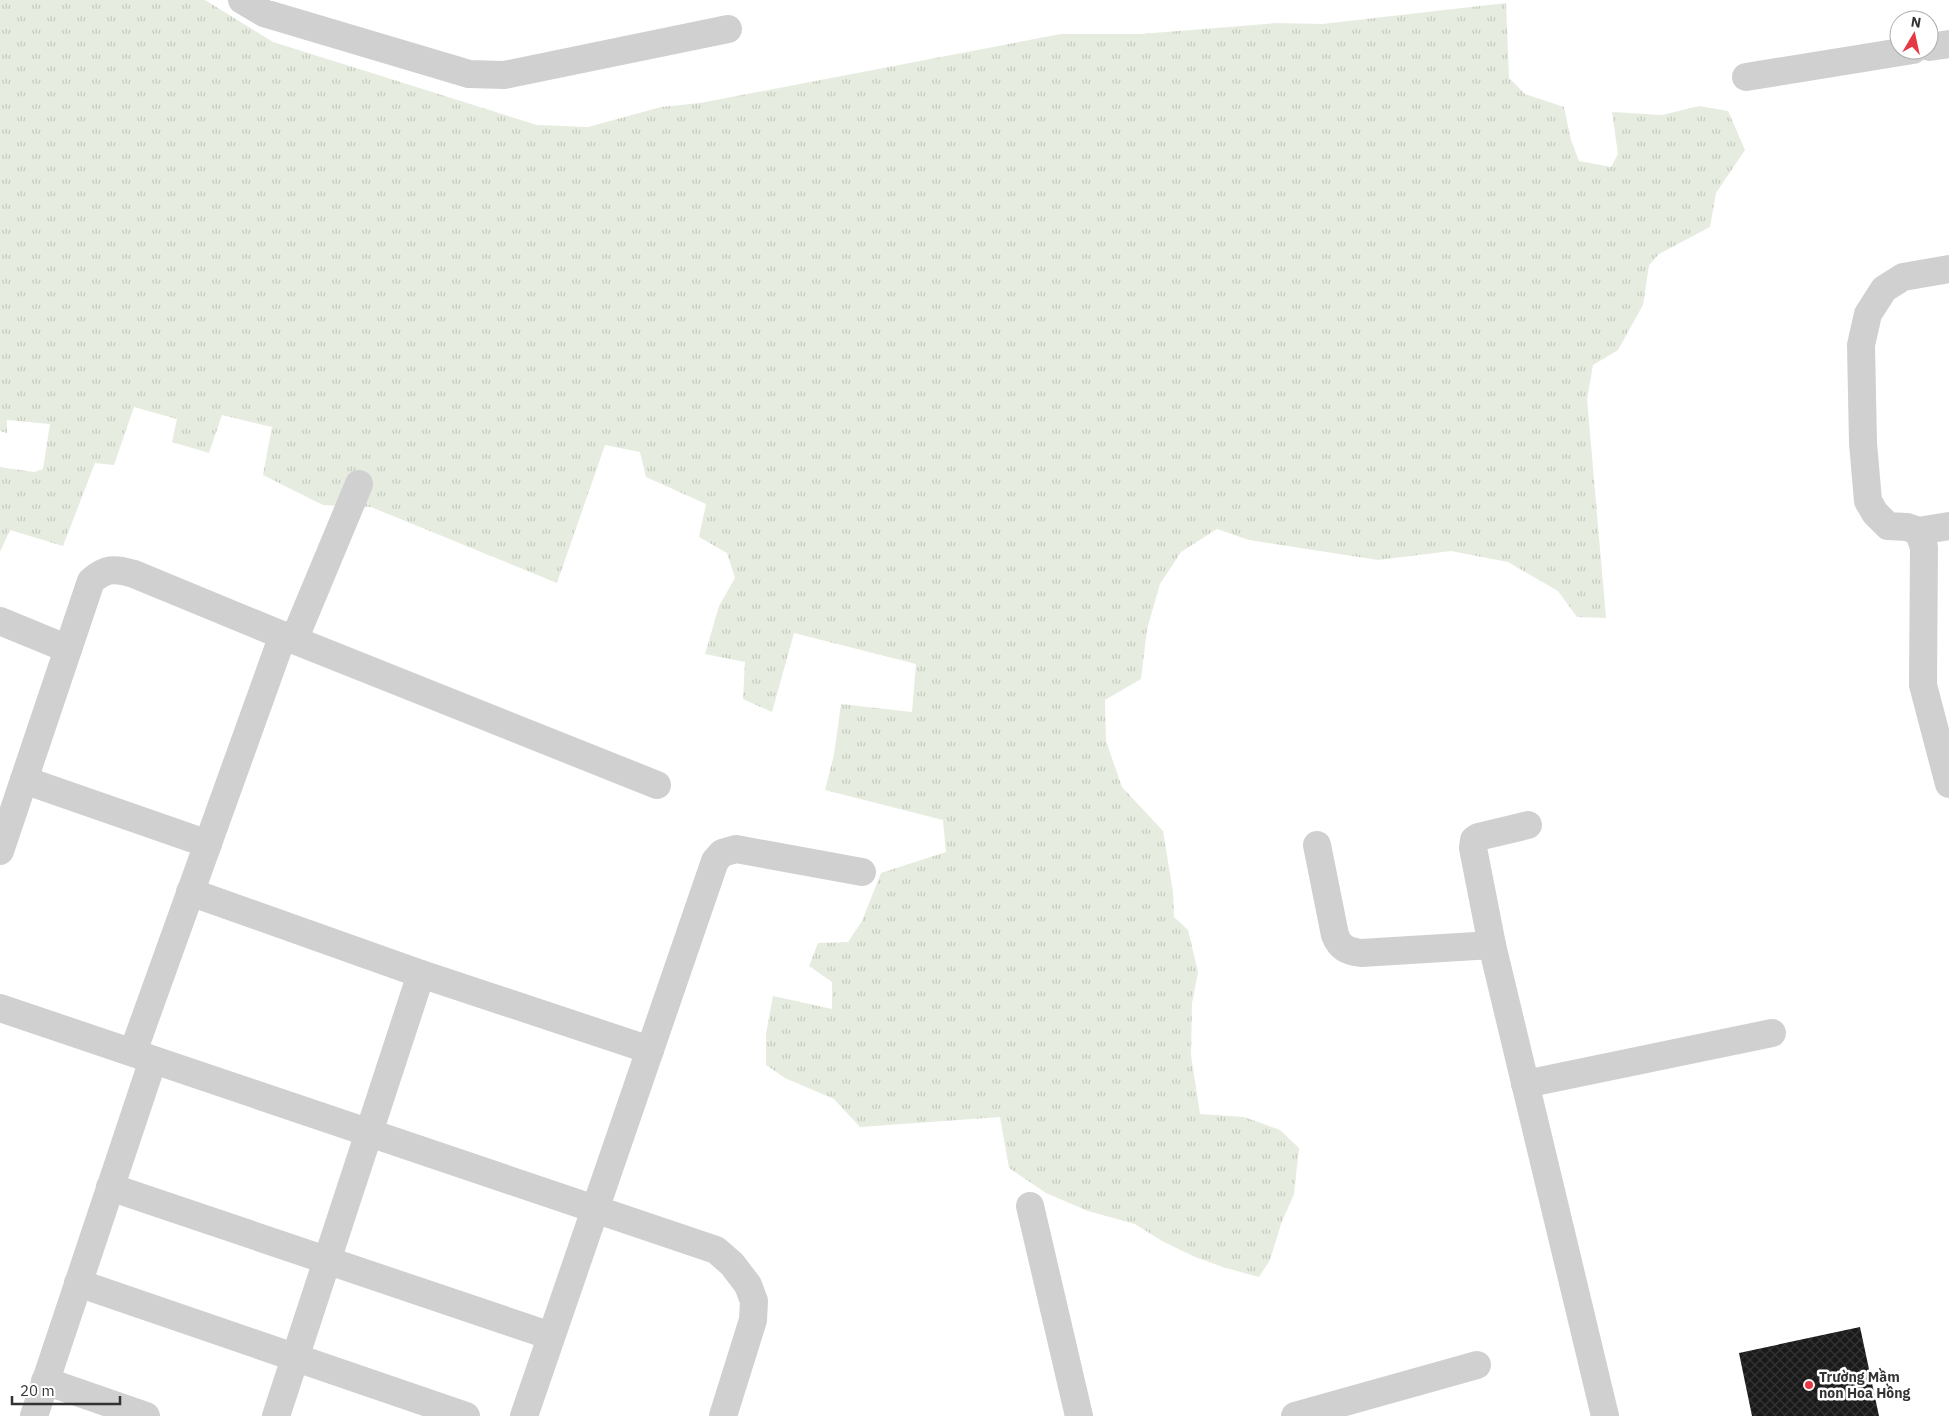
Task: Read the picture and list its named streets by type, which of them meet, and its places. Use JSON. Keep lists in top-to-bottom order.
{
  "places": ["Trường Mầm non Hoa Hồng"],
  "scale_bar": "20 m",
  "north": "top"
}
